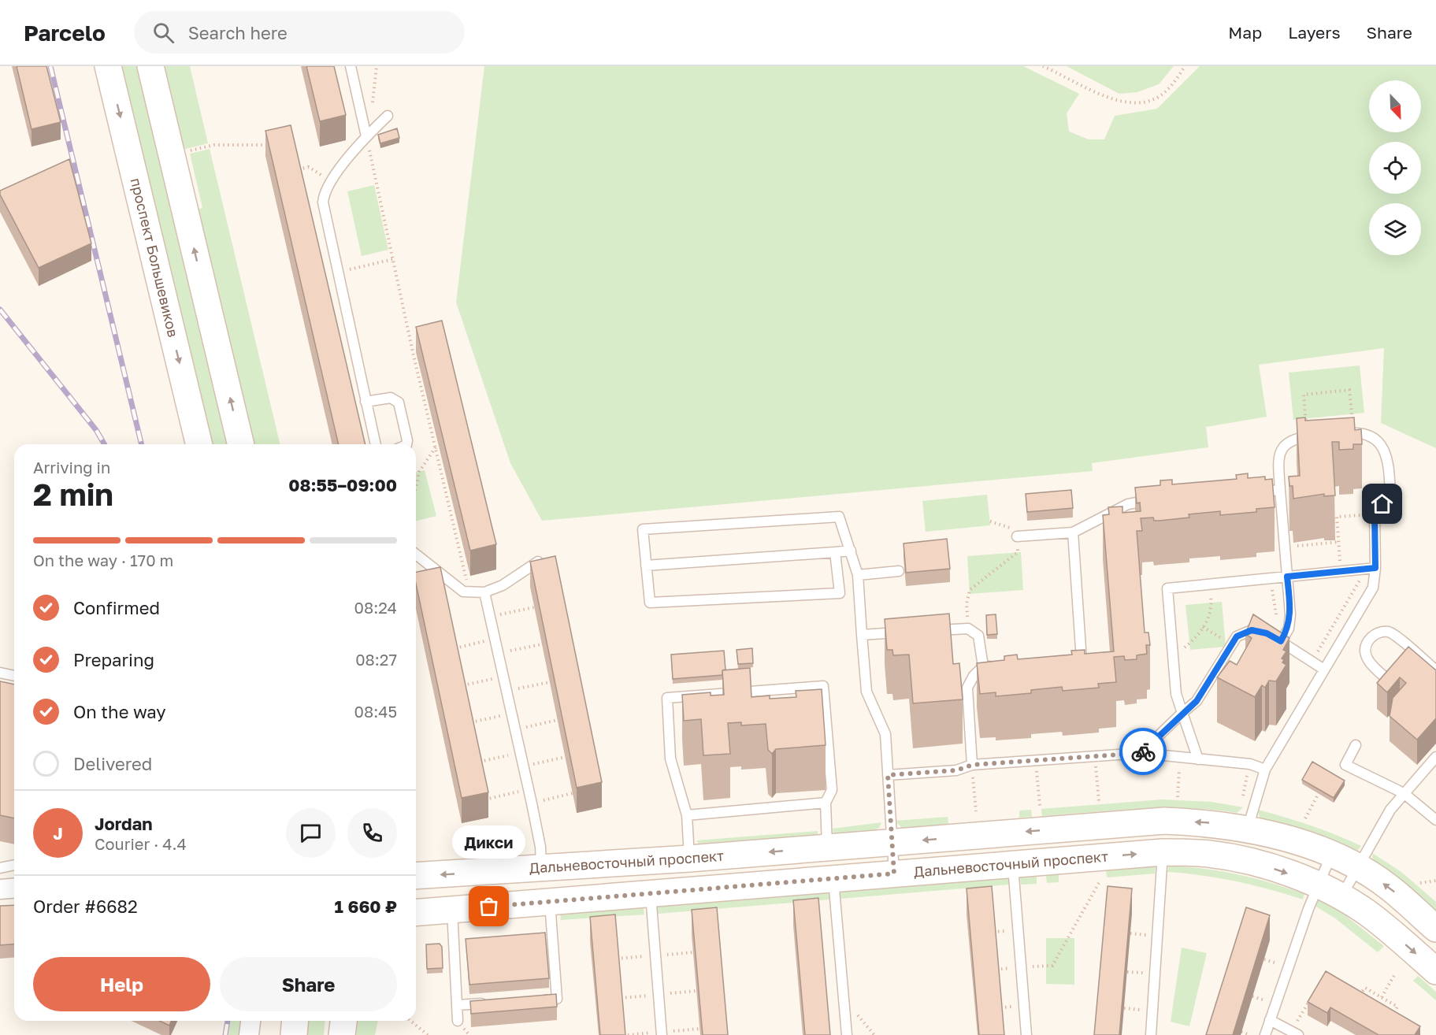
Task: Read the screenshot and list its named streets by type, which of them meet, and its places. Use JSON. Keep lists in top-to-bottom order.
{
  "streets": {
    "street": ["проспект Большевиков", "Дальневосточный проспект"]
  },
  "places": ["Дикси"],
  "north": "bottom right",
  "page": {
    "header": "Parcelo",
    "search": "Search here",
    "nav": ["Map", "Layers", "Share"],
    "heading": ["2 min", "Arriving in", "08:55–09:00"],
    "panel": [
      "Jordan",
      "Courier · 4.4",
      "Order #6682",
      "1 660 ₽"
    ],
    "bar": "On the way · 170 m",
    "list": [
      ["Confirmed", "08:24"],
      ["Preparing", "08:27"],
      ["On the way", "08:45"],
      "Delivered"
    ],
    "round": "J",
    "bubble": "Дикси",
    "buttons": ["Help", "Share"]
  }
}
